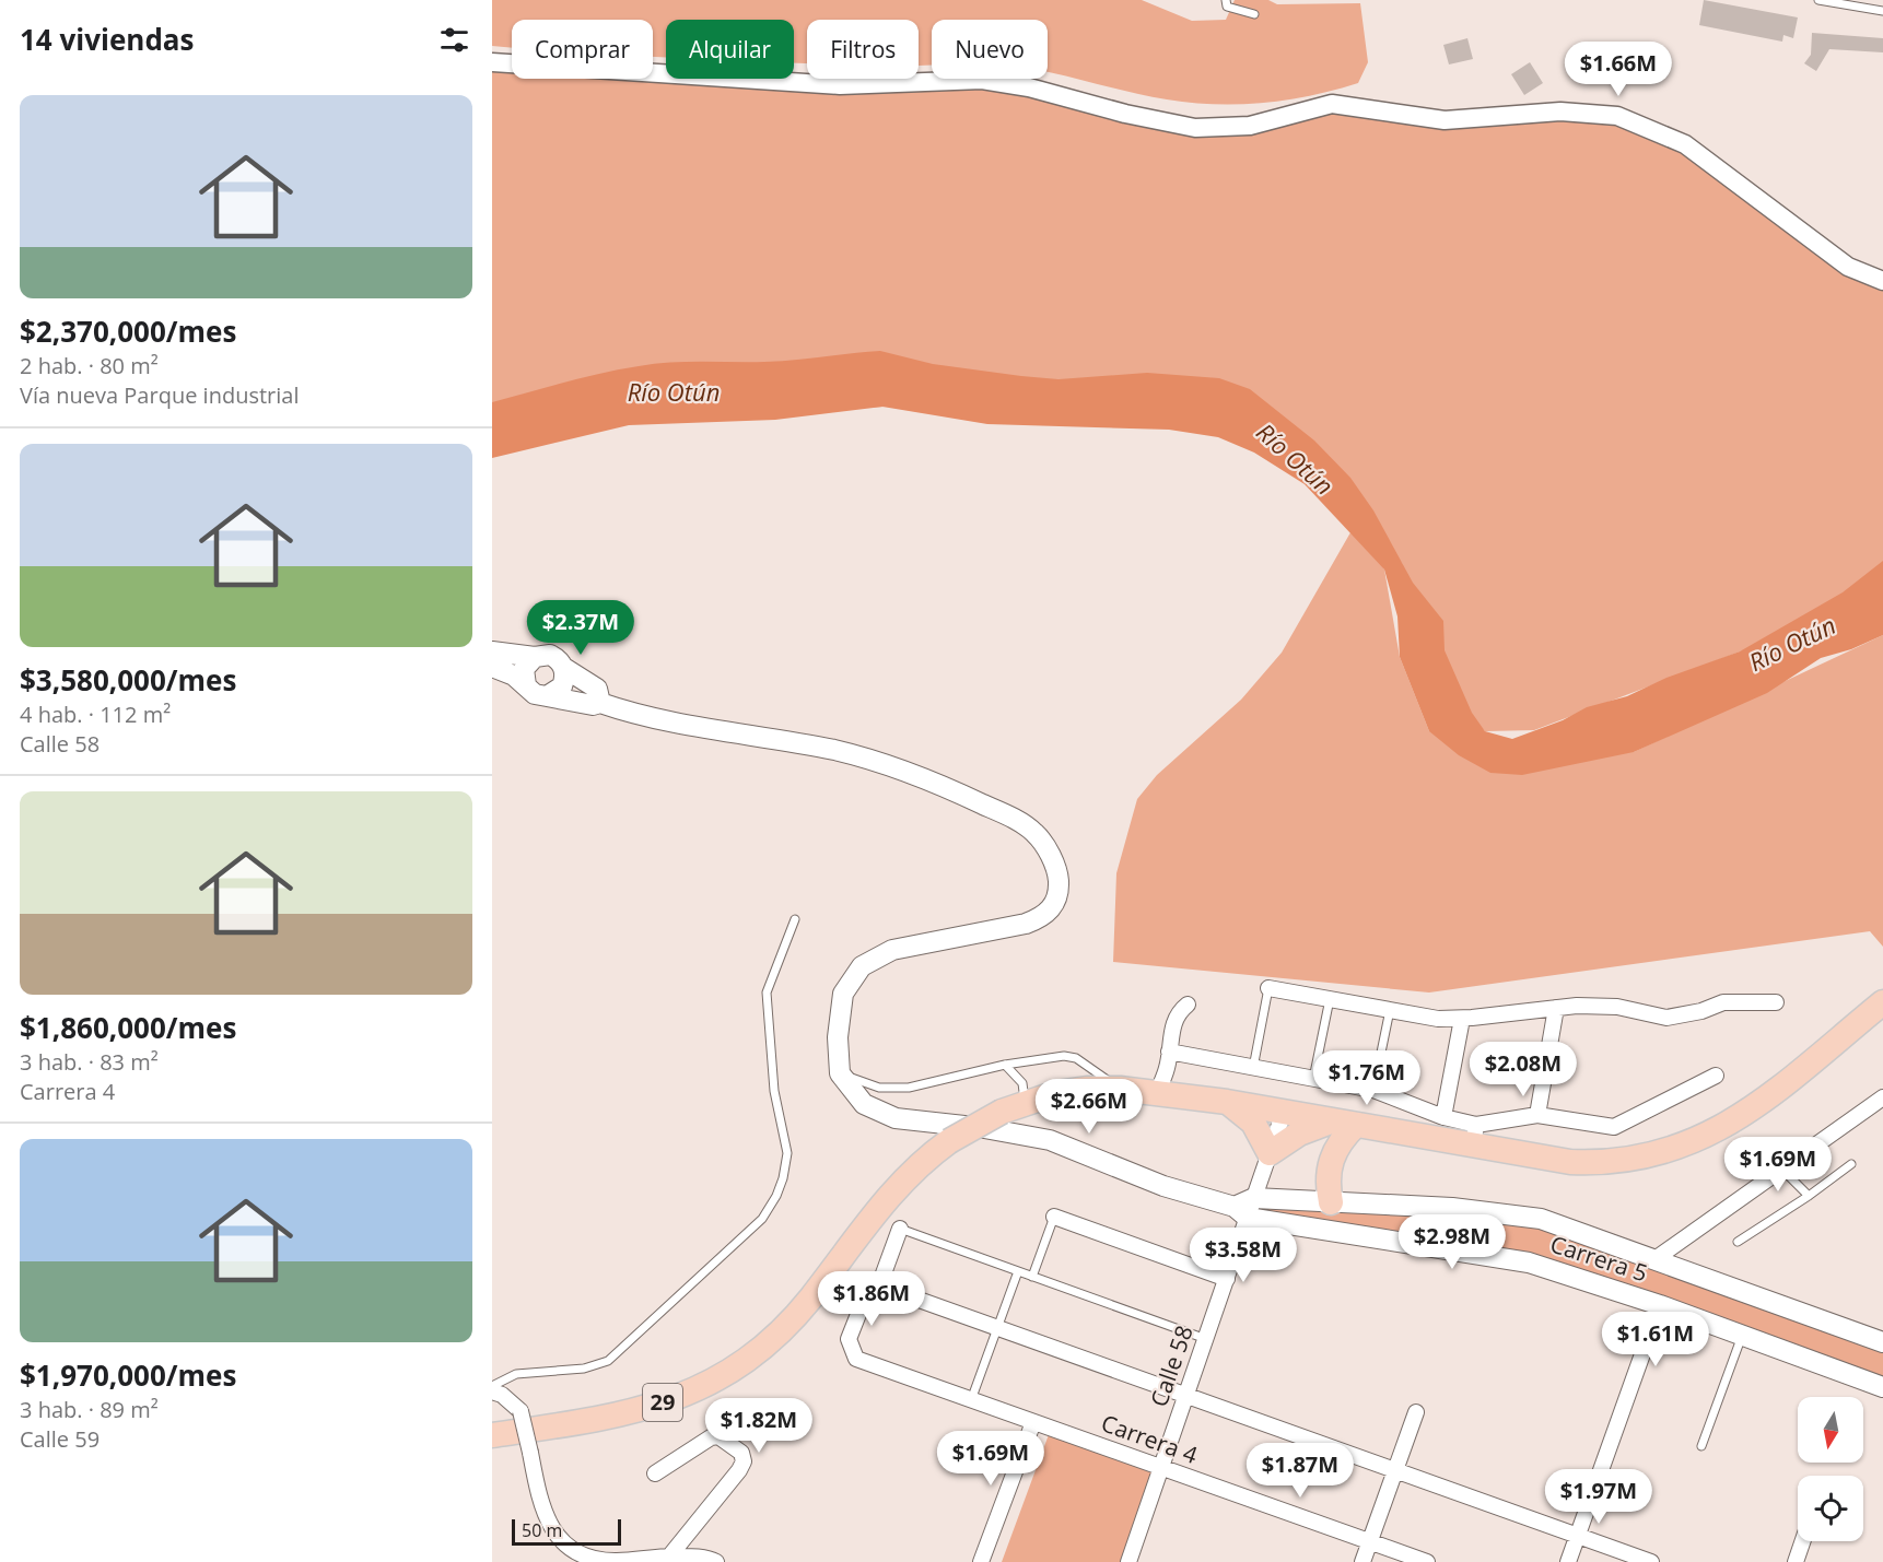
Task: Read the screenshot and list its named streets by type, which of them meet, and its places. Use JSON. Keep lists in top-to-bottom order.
{
  "streets": {
    "highway": ["29"],
    "main road": ["Carrera 5"],
    "street": ["Calle 58", "Carrera 4"]
  },
  "crossings": [
    ["Carrera 5", "Calle 58"],
    ["Calle 58", "29"],
    ["Calle 58", "Carrera 4"]
  ],
  "water": ["Río Otún"],
  "scale_bar": "50 m",
  "north": "bottom",
  "page": {
    "heading": "14 viviendas",
    "chip": [
      "Comprar",
      "Alquilar",
      "Filtros",
      "Nuevo"
    ],
    "price": [
      "$1.66M",
      "$2.37M",
      "$2.08M",
      "$1.76M",
      "$2.66M",
      "$1.69M",
      "$2.98M",
      "$3.58M",
      "$1.86M",
      "$1.61M",
      "$1.82M",
      "$1.69M",
      "$1.87M",
      "$1.97M"
    ],
    "list": [
      {
        "name": "$2,370,000/mes",
        "note": "2 hab. · 80 m² · Vía nueva Parque industrial"
      },
      {
        "name": "$3,580,000/mes",
        "note": "4 hab. · 112 m² · Calle 58"
      },
      {
        "name": "$1,860,000/mes",
        "note": "3 hab. · 83 m² · Carrera 4"
      },
      {
        "name": "$1,970,000/mes",
        "note": "3 hab. · 89 m² · Calle 59"
      }
    ],
    "scale": "50 m"
  }
}
